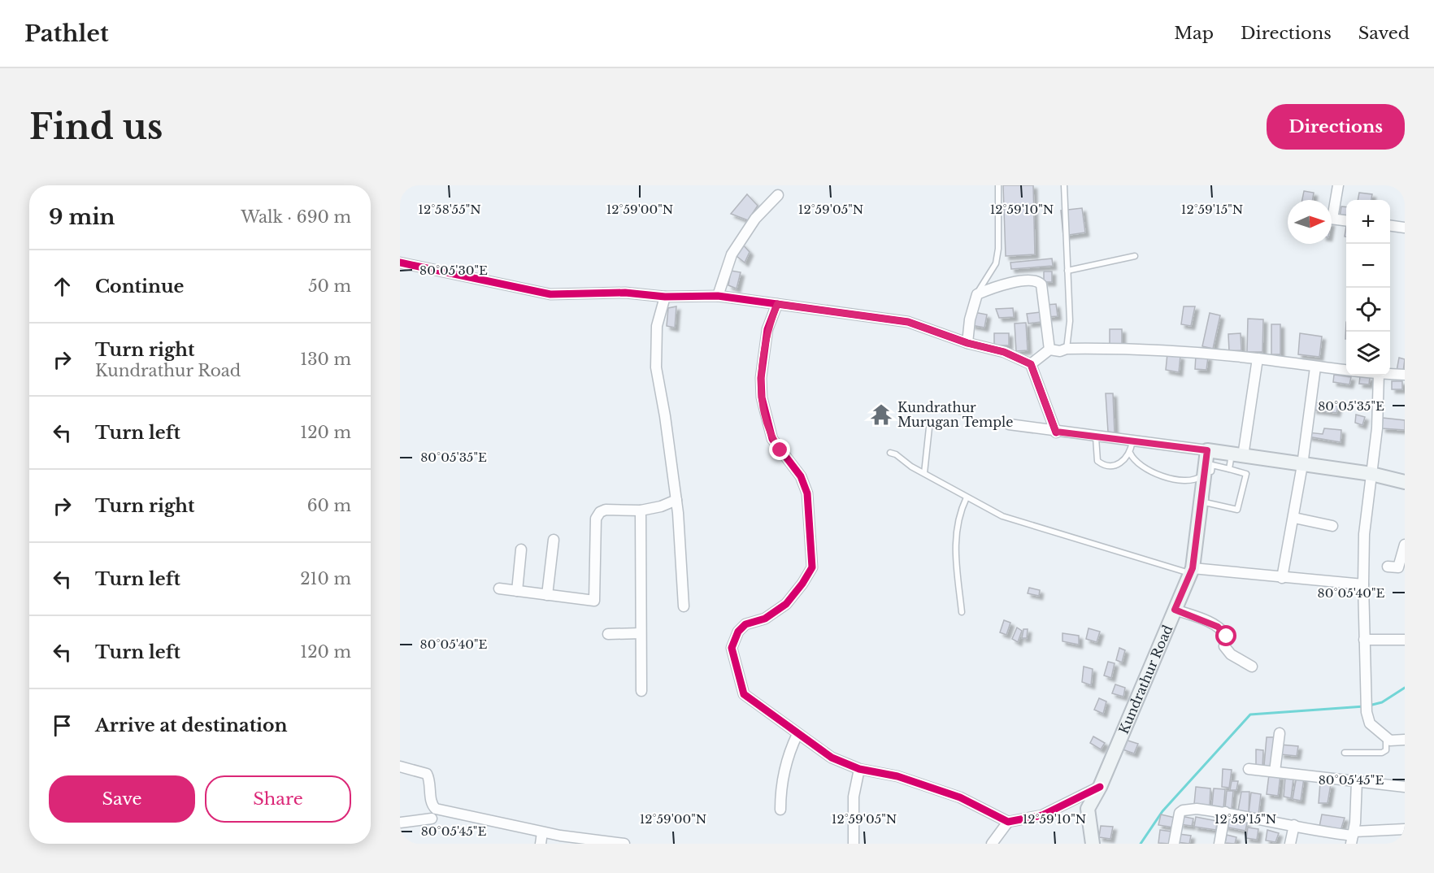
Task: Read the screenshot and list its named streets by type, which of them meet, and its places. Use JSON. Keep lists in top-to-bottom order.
{
  "streets": {
    "street": ["Kundrathur Road"]
  },
  "places": {
    "temple": ["Kundrathur Murugan Temple"]
  },
  "north": "right",
  "page": {
    "header": "Pathlet",
    "nav": ["Map", "Directions", "Saved"],
    "buttons": [
      "Directions",
      ["Save", "Share"]
    ],
    "title": "Find us",
    "heading": ["9 min", "Walk · 690 m"],
    "map_buttons": ["+", "−"],
    "list": [
      ["Continue", "50 m"],
      ["Turn right", "Kundrathur Road", "130 m"],
      ["Turn left", "120 m"],
      ["Turn right", "60 m"],
      ["Turn left", "210 m"],
      ["Turn left", "120 m"],
      "Arrive at destination"
    ]
  },
  "coordinates": [
    "12°58'55\"N",
    "12°59'00\"N",
    "12°59'05\"N",
    "12°59'10\"N",
    "12°59'15\"N",
    "80°05'30\"E",
    "80°05'35\"E",
    "80°05'40\"E",
    "80°05'45\"E"
  ]
}
